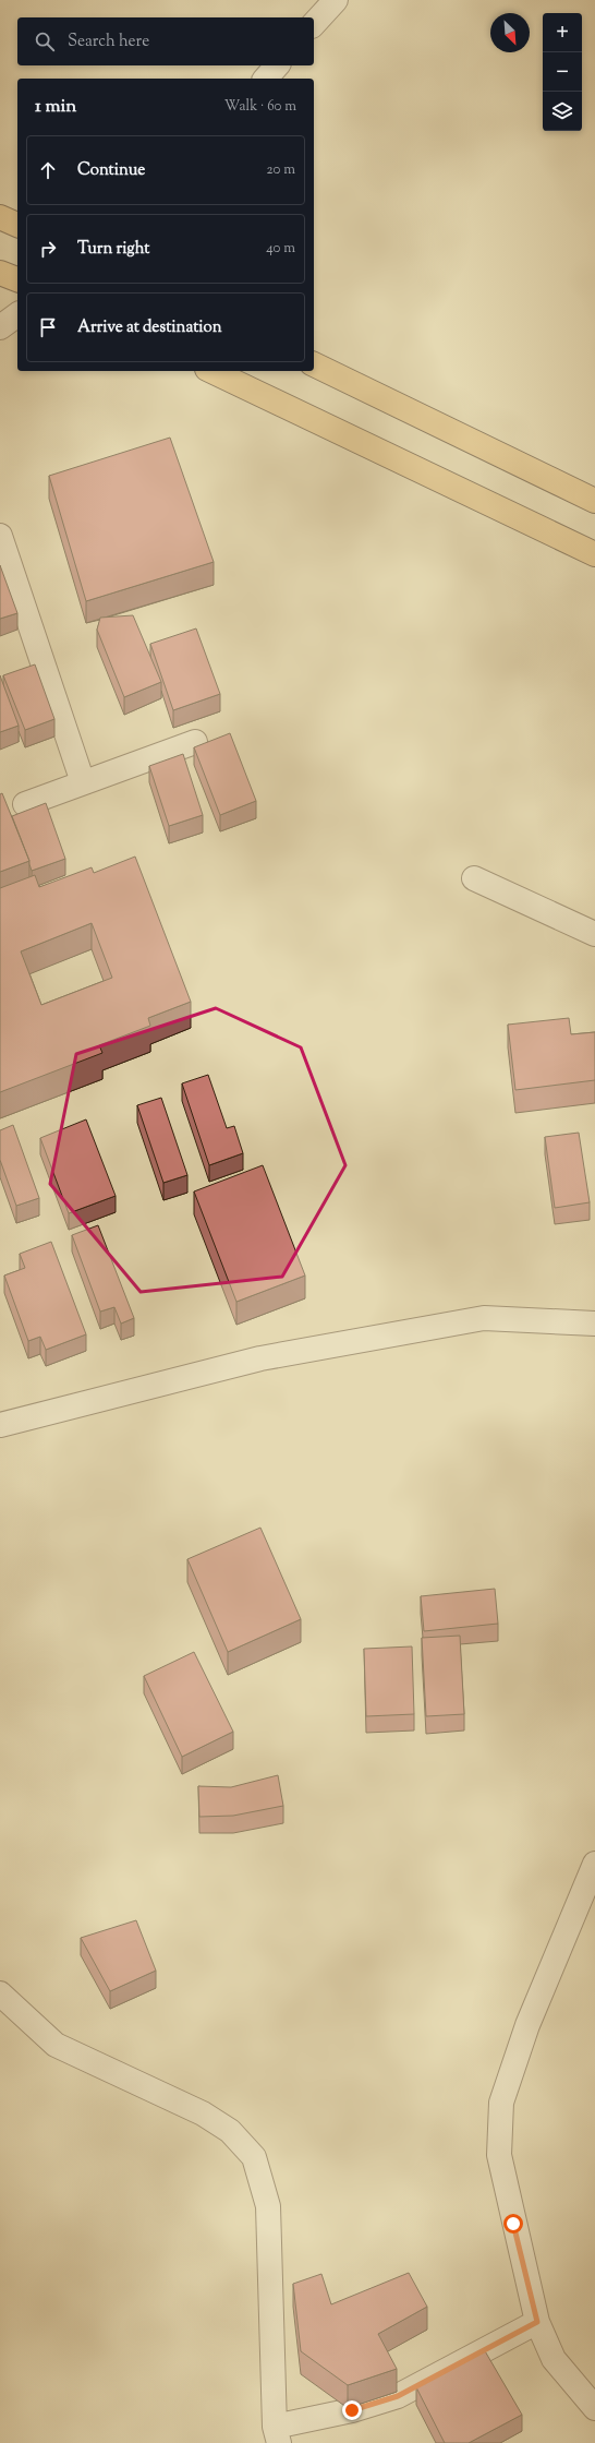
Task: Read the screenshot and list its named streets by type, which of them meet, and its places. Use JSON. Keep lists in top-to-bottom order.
{
  "north": "bottom right",
  "page": {
    "map_buttons": ["+", "−"],
    "search": "Search here",
    "heading": ["1 min", "Walk · 60 m"],
    "list": [
      ["Continue", "20 m"],
      ["Turn right", "40 m"],
      "Arrive at destination"
    ]
  }
}
